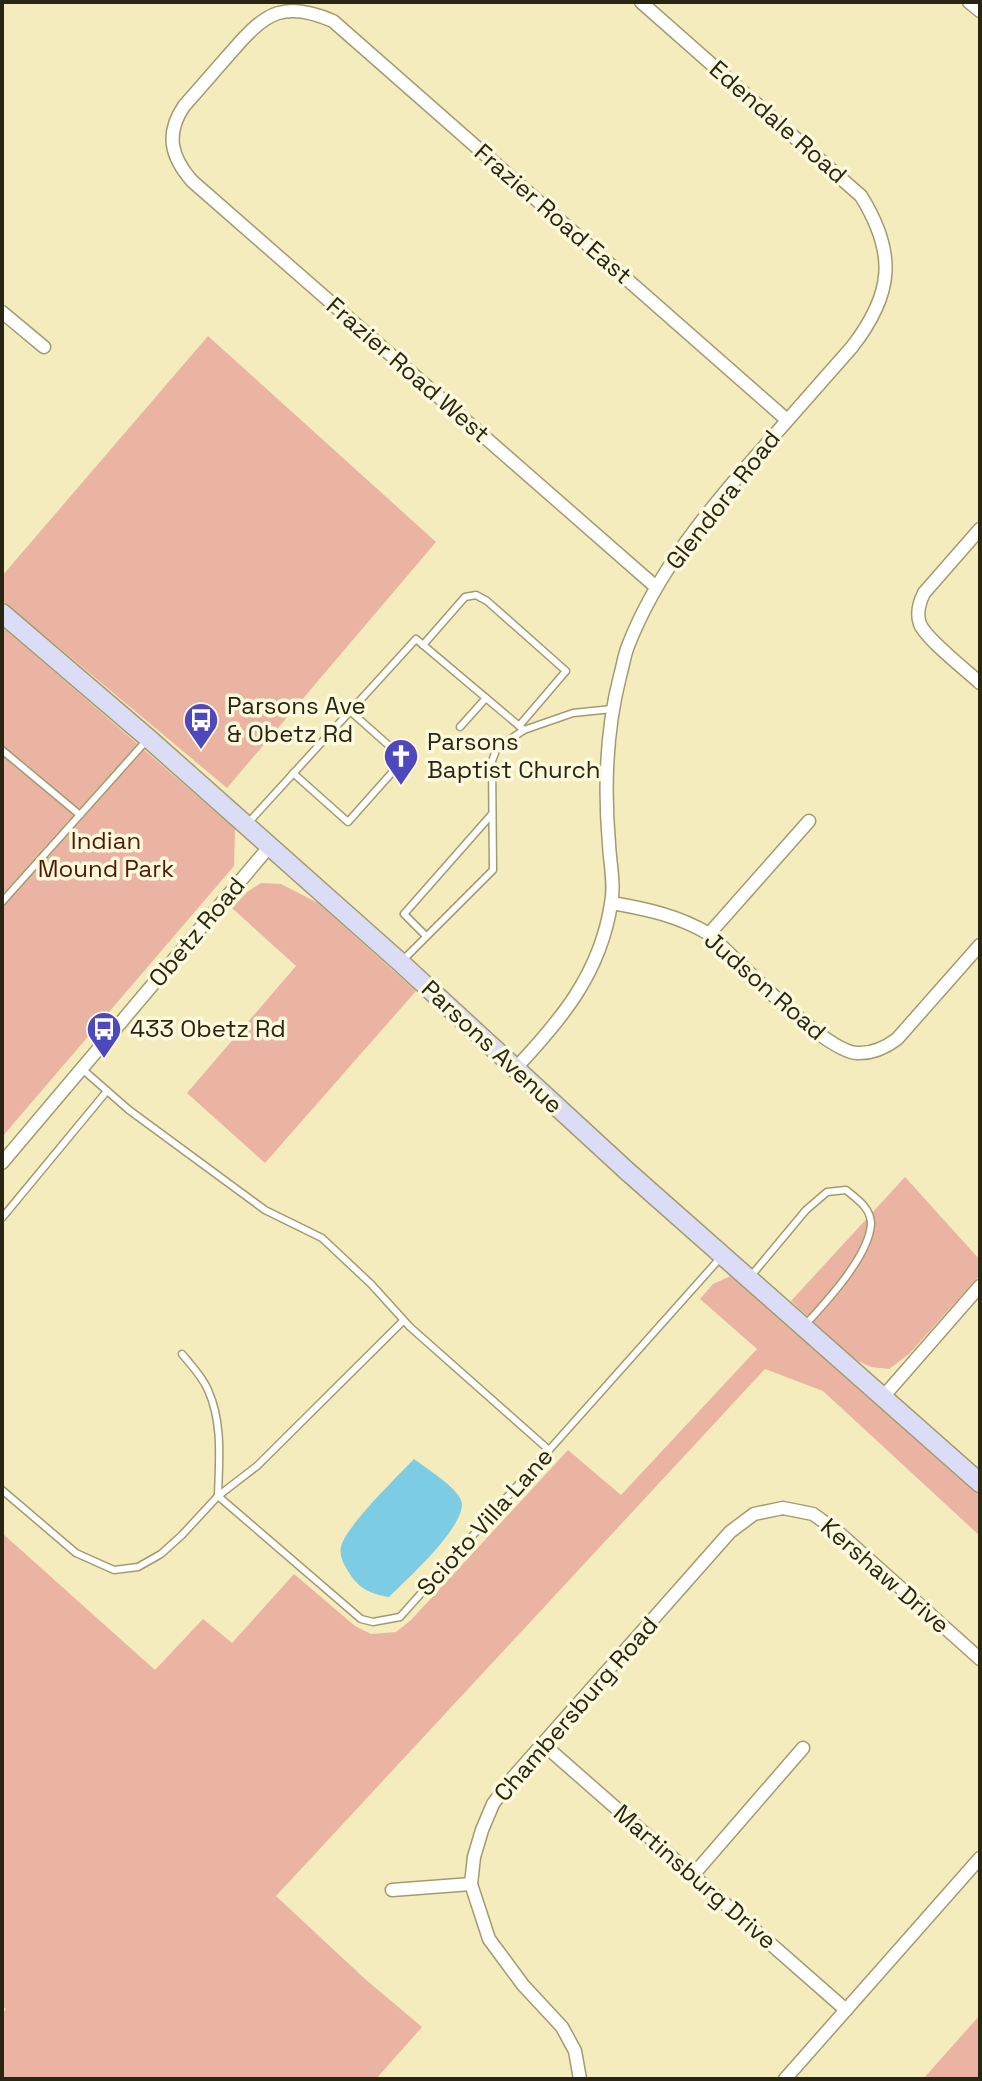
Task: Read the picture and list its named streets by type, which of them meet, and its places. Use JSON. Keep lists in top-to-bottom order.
{
  "streets": {
    "street": [
      "Edendale Road",
      "Frazier Road East",
      "Frazier Road West",
      "Glendora Road",
      "Obetz Road",
      "Judson Road",
      "Parsons Avenue",
      "Kershaw Drive",
      "Chambersburg Road",
      "Martinsburg Drive"
    ],
    "lane": ["Scioto Villa Lane"]
  },
  "crossings": [
    ["Edendale Road", "Glendora Road"],
    ["Frazier Road East", "Frazier Road West"],
    ["Frazier Road East", "Glendora Road"],
    ["Frazier Road West", "Glendora Road"],
    ["Glendora Road", "Judson Road"],
    ["Glendora Road", "Parsons Avenue"],
    ["Obetz Road", "Parsons Avenue"],
    ["Parsons Avenue", "Scioto Villa Lane"],
    ["Kershaw Drive", "Chambersburg Road"],
    ["Chambersburg Road", "Martinsburg Drive"]
  ],
  "parks": ["Indian Mound Park"],
  "places": {
    "bus stop": ["Parsons Ave & Obetz Rd", "433 Obetz Rd"],
    "church": ["Parsons Baptist Church"]
  }
}
